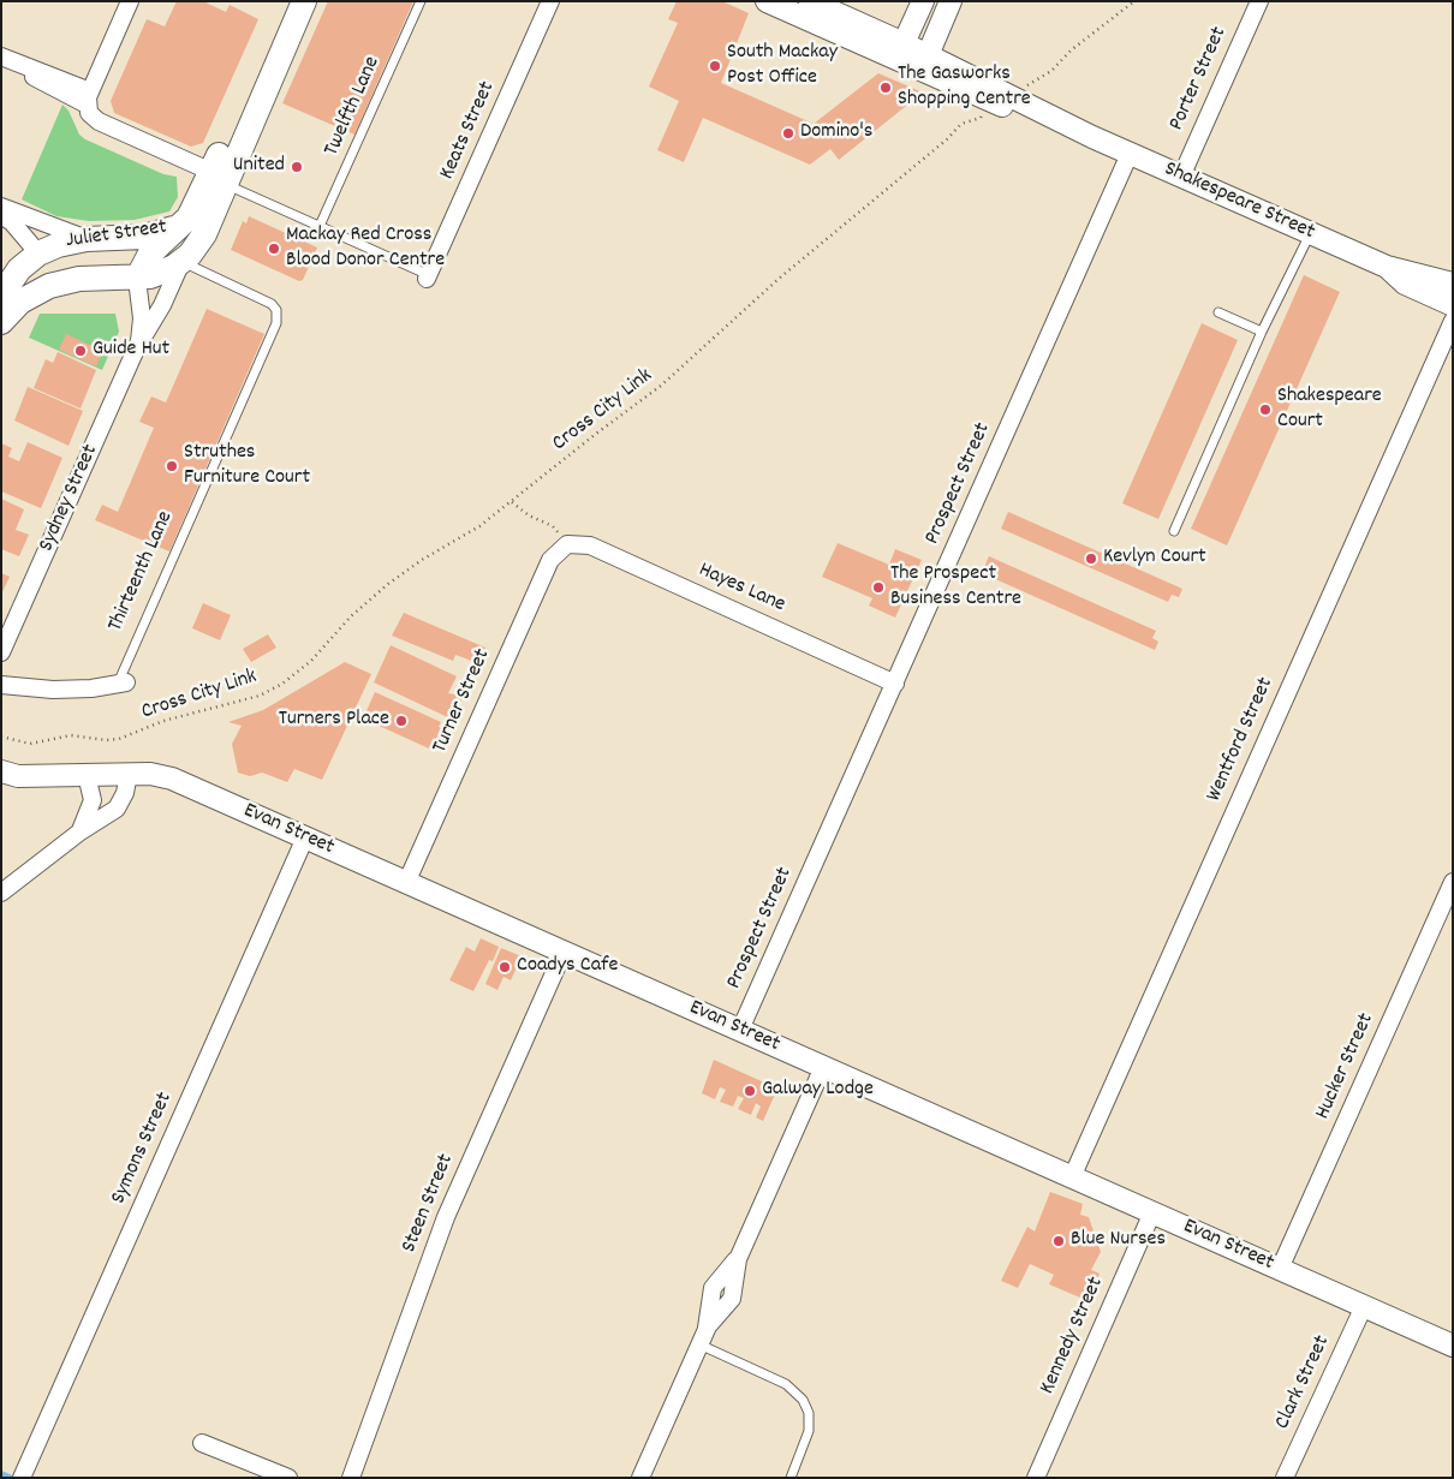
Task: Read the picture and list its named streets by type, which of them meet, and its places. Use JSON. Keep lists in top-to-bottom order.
{
  "streets": {
    "main road": ["Juliet Street"],
    "street": [
      "Porter Street",
      "Keats Street",
      "Shakespeare Street",
      "Prospect Street",
      "Sydney Street",
      "Thirteenth Lane",
      "Hayes Lane",
      "Turner Street",
      "Wentford Street",
      "Evan Street",
      "Hucker Street",
      "Symons Street",
      "Steen Street",
      "Kennedy Street",
      "Clark Street"
    ],
    "lane": ["Twelfth Lane"],
    "path": ["Cross City Link"]
  },
  "crossings": [
    ["Porter Street", "Shakespeare Street"],
    ["Shakespeare Street", "Cross City Link"],
    ["Shakespeare Street", "Prospect Street"],
    ["Prospect Street", "Hayes Lane"],
    ["Prospect Street", "Evan Street"],
    ["Hayes Lane", "Turner Street"],
    ["Turner Street", "Evan Street"],
    ["Wentford Street", "Evan Street"],
    ["Evan Street", "Hucker Street"],
    ["Evan Street", "Symons Street"],
    ["Evan Street", "Steen Street"],
    ["Evan Street", "Kennedy Street"],
    ["Evan Street", "Clark Street"]
  ],
  "places": [
    "South Mackay Post Office",
    "The Gasworks Shopping Centre",
    "Domino's",
    "United",
    "Mackay Red Cross Blood Donor Centre",
    "Guide Hut",
    "Shakespeare Court",
    "Struthes Furniture Court",
    "Kevlyn Court",
    "The Prospect Business Centre",
    "Turners Place",
    "Coadys Cafe",
    "Galway Lodge",
    "Blue Nurses"
  ]
}
